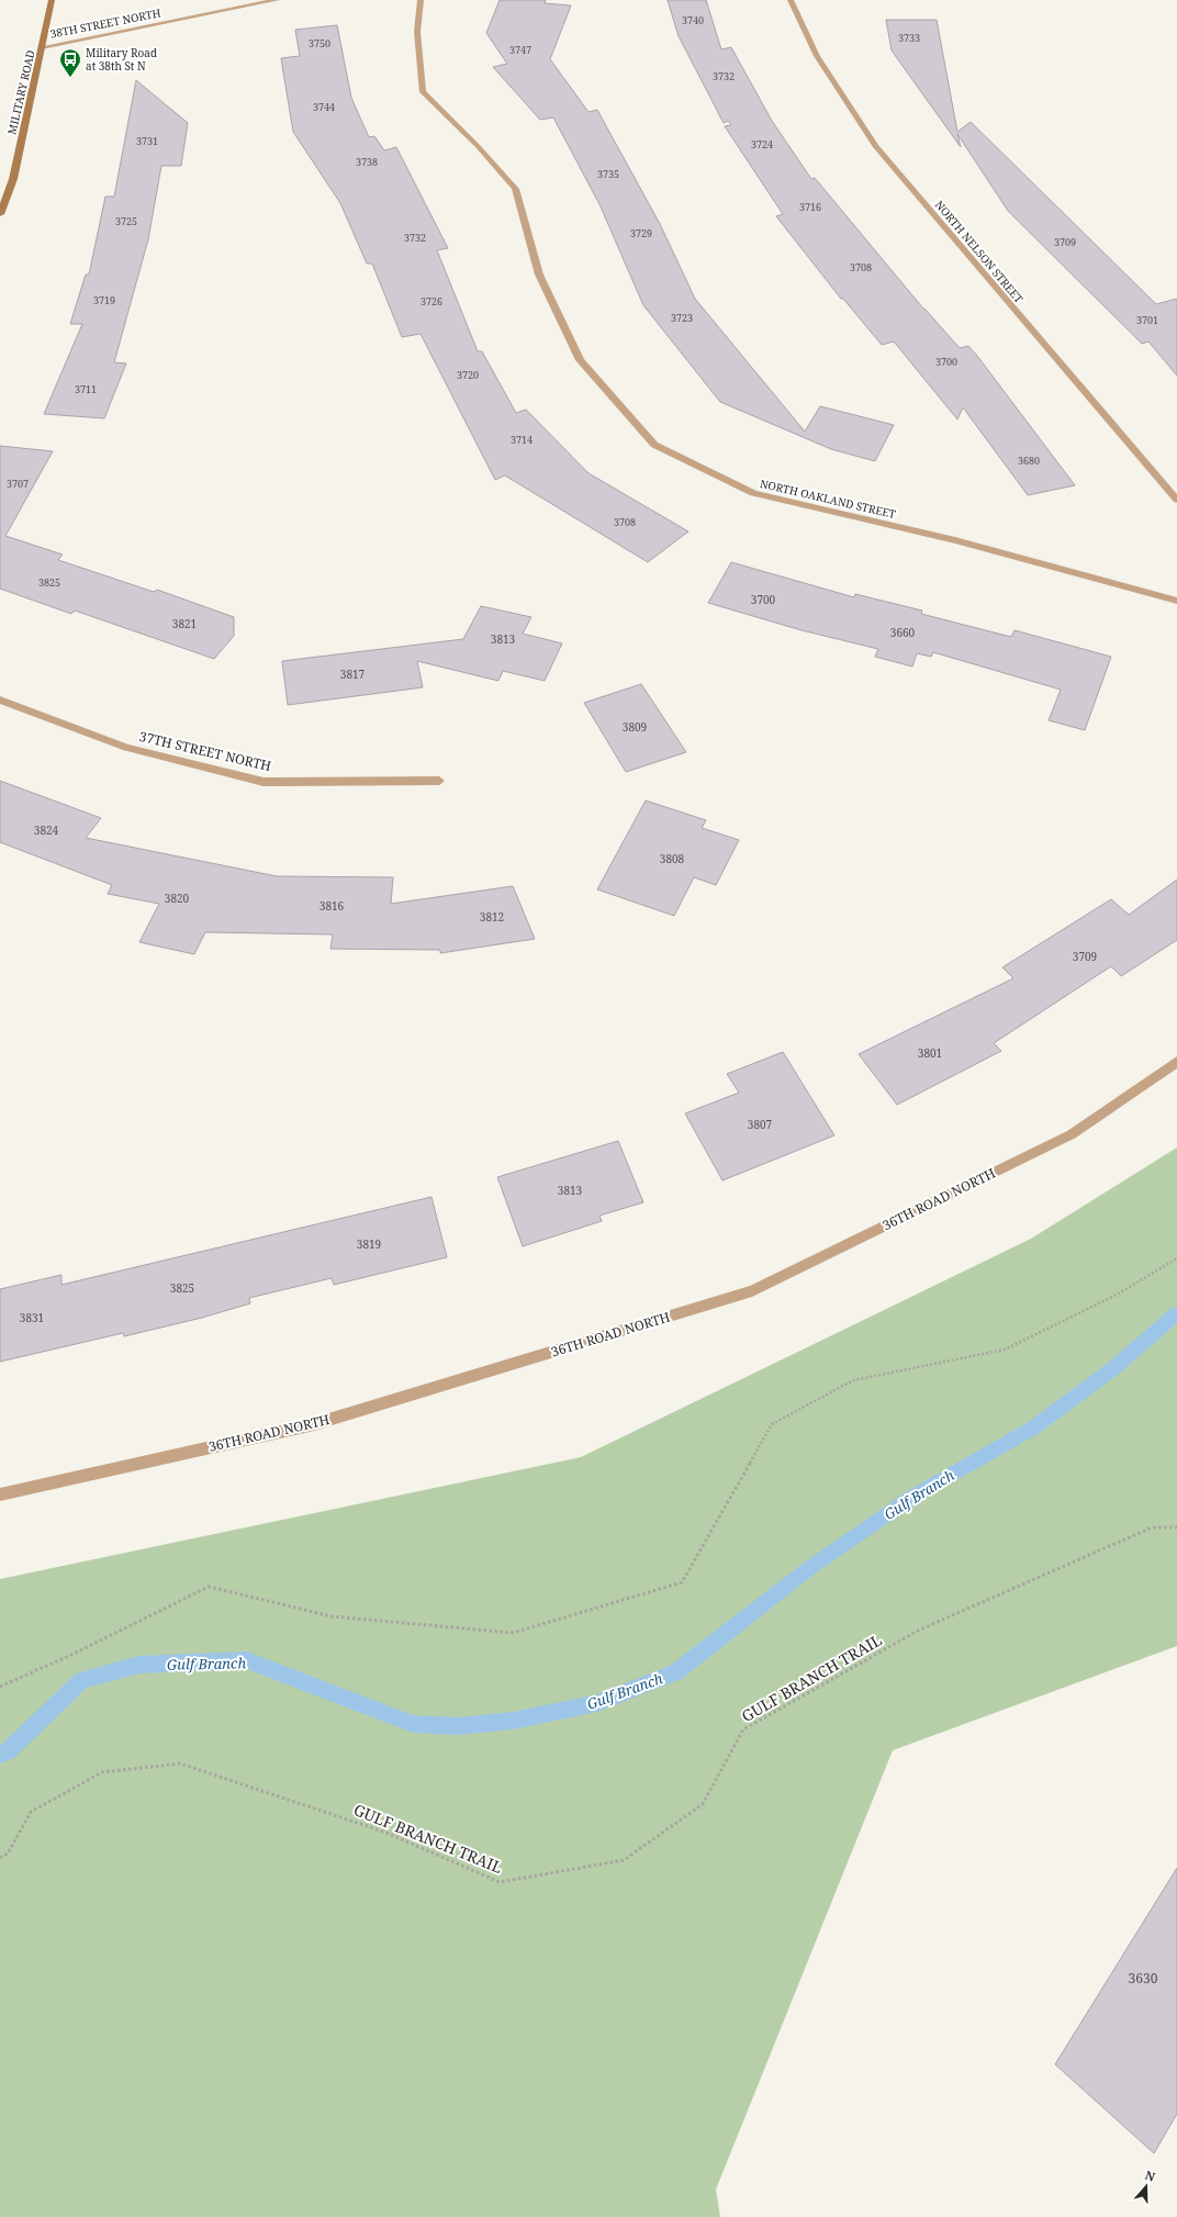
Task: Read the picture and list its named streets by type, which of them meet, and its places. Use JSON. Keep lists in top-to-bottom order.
{
  "streets": {
    "main road": ["MILITARY ROAD"],
    "street": [
      "38TH STREET NORTH",
      "NORTH NELSON STREET",
      "NORTH OAKLAND STREET",
      "37TH STREET NORTH",
      "36TH ROAD NORTH"
    ],
    "path": ["GULF BRANCH TRAIL"]
  },
  "crossings": [
    ["38TH STREET NORTH", "MILITARY ROAD"]
  ],
  "water": ["Gulf Branch"],
  "places": {
    "bus stop": ["Military Road at 38th St N"]
  },
  "house_numbers": [
    "3740",
    "3733",
    "3750",
    "3747",
    "3732",
    "3744",
    "3731",
    "3724",
    "3738",
    "3735",
    "3716",
    "3725",
    "3729",
    "3732",
    "3709",
    "3708",
    "3719",
    "3726",
    "3723",
    "3701",
    "3700",
    "3720",
    "3711",
    "3714",
    "3680",
    "3707",
    "3708",
    "3825",
    "3700",
    "3821",
    "3660",
    "3813",
    "3817",
    "3809",
    "3824",
    "3808",
    "3820",
    "3816",
    "3812",
    "3709",
    "3801",
    "3807",
    "3813",
    "3819",
    "3825",
    "3831",
    "3630"
  ],
  "north": "top"
}
